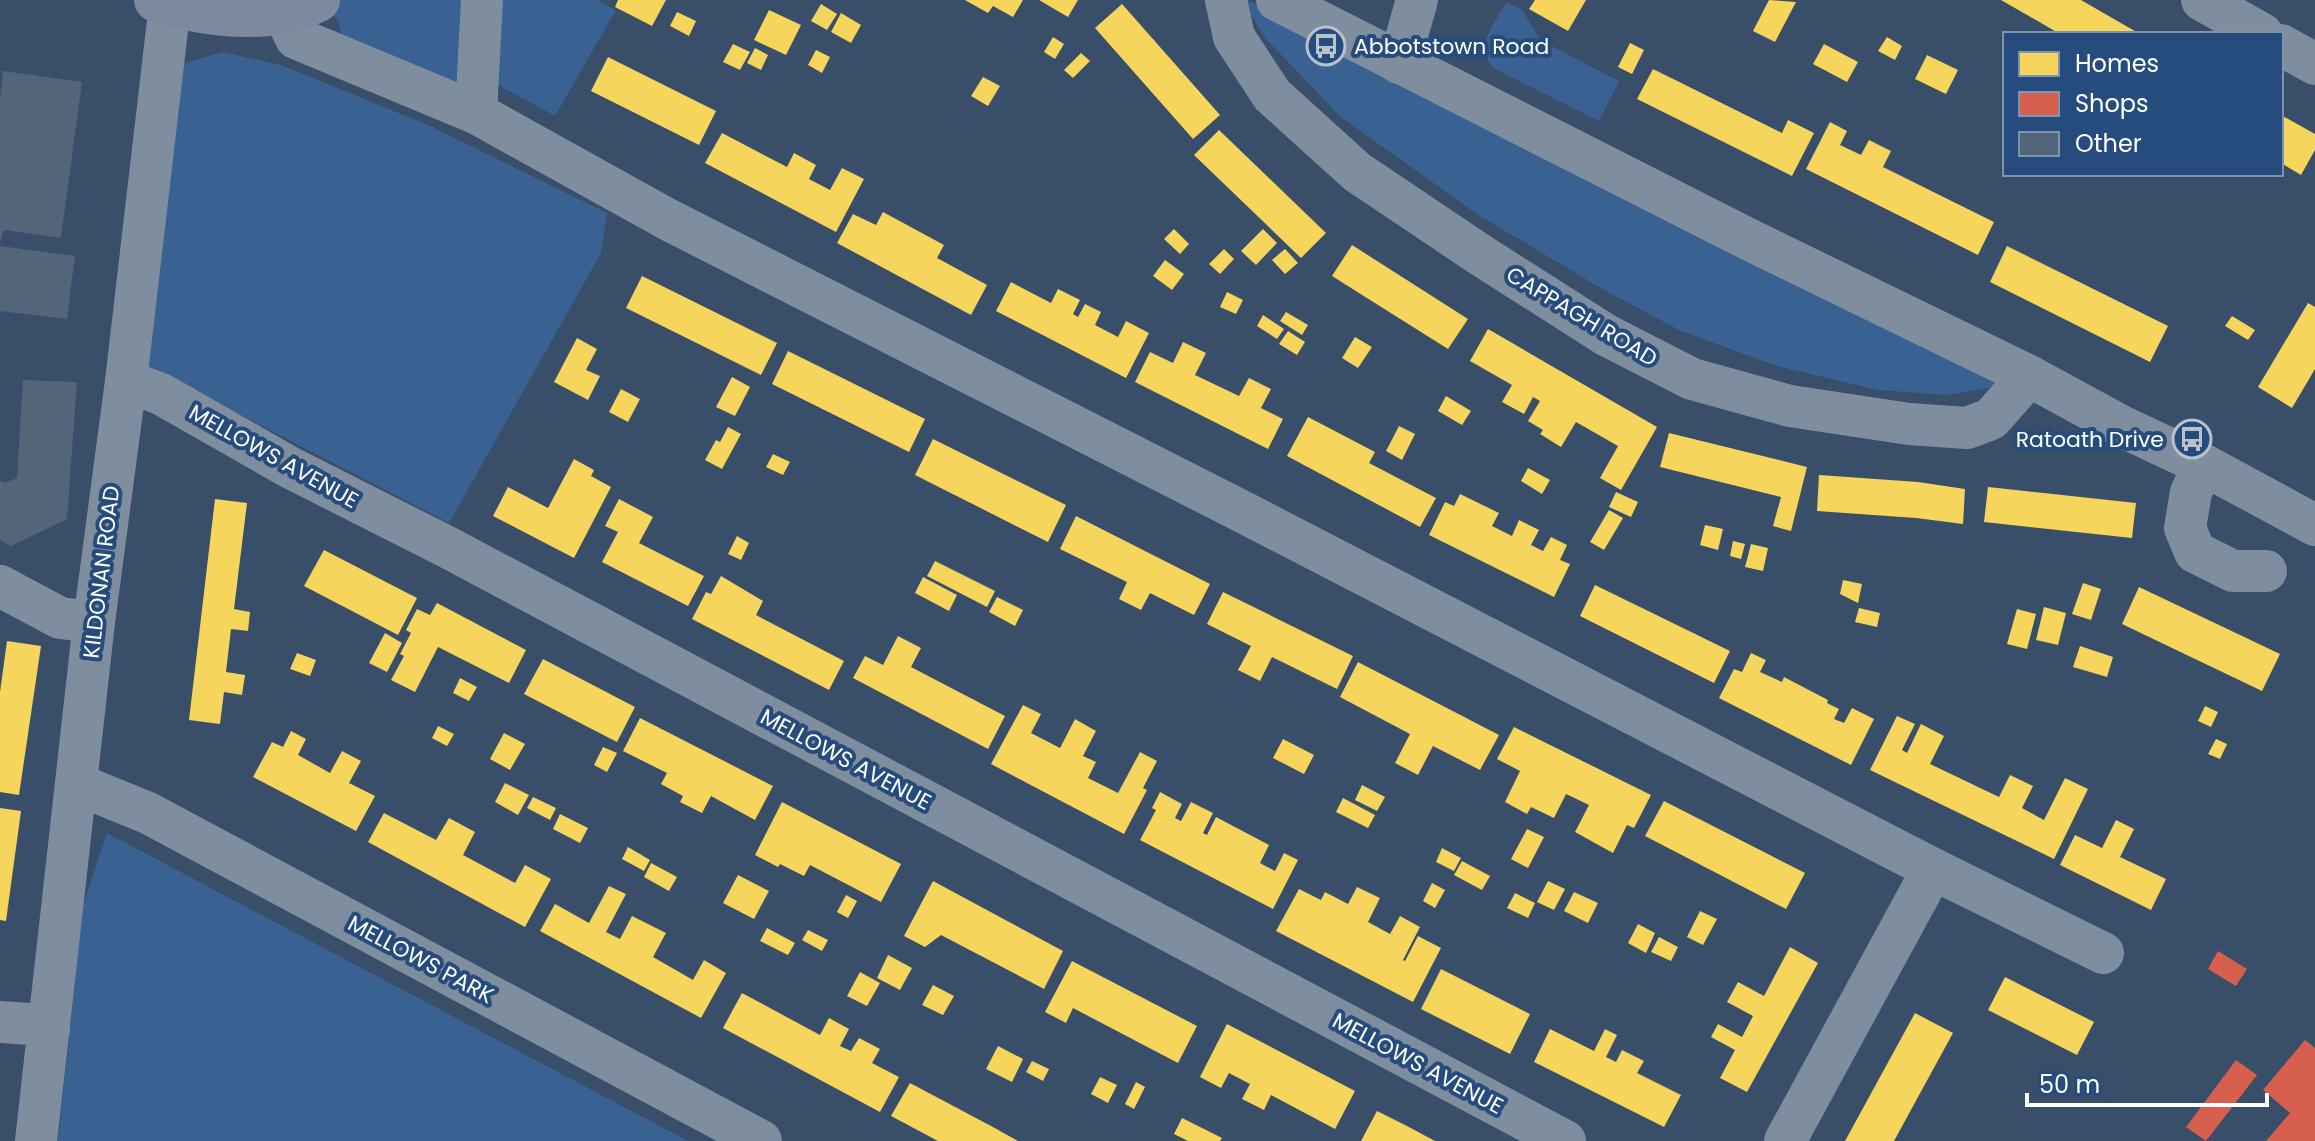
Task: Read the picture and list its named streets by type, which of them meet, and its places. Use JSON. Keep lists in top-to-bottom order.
{
  "streets": {
    "street": [
      "CAPPAGH ROAD",
      "MELLOWS AVENUE",
      "KILDONAN ROAD",
      "MELLOWS PARK"
    ]
  },
  "crossings": [
    ["MELLOWS AVENUE", "KILDONAN ROAD"],
    ["KILDONAN ROAD", "MELLOWS PARK"]
  ],
  "places": {
    "bus stop": ["Abbotstown Road", "Ratoath Drive"]
  },
  "legend": ["Homes", "Shops", "Other"],
  "scale_bar": "50 m"
}
